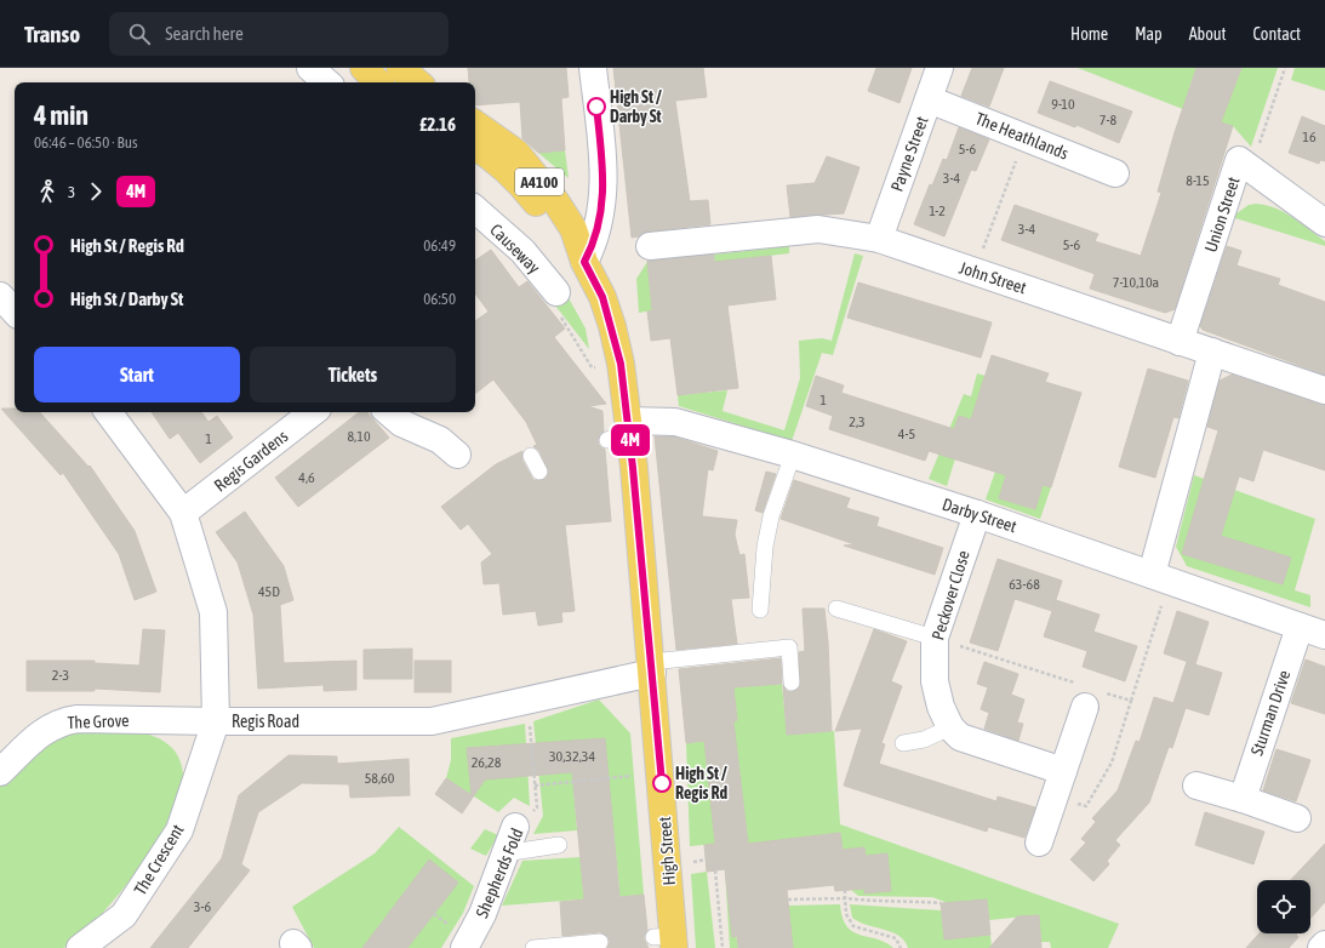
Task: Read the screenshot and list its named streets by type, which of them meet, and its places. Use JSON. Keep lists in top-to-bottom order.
{
  "streets": {
    "main road": ["A4100", "High Street"],
    "street": [
      "The Heathlands",
      "Payne Street",
      "Union Street",
      "Causeway",
      "John Street",
      "Regis Gardens",
      "Darby Street",
      "Peckover Close",
      "Sturman Drive",
      "The Grove",
      "Regis Road",
      "The Crescent",
      "Shepherds Fold"
    ]
  },
  "crossings": [
    ["The Heathlands", "Payne Street"],
    ["Payne Street", "John Street"],
    ["A4100", "High Street"],
    ["Union Street", "John Street"],
    ["Regis Gardens", "Regis Road"],
    ["Darby Street", "Peckover Close"],
    ["Darby Street", "Sturman Drive"],
    ["Darby Street", "High Street"],
    ["The Grove", "Regis Road"],
    ["The Grove", "The Crescent"],
    ["Regis Road", "High Street"],
    ["Regis Road", "The Crescent"]
  ],
  "places": ["High St / Darby St", "High St / Regis Rd"],
  "lines": ["bus line 4M"],
  "house_numbers": [
    "9-10",
    "7-8",
    "16",
    "5-6",
    "3-4",
    "8-15",
    "1-2",
    "3-4",
    "5-6",
    "7-10,10a",
    "1",
    "2,3",
    "4-5",
    "8,10",
    "1",
    "4,6",
    "63-68",
    "45D",
    "2-3",
    "30,32,34",
    "26,28",
    "58,60",
    "3-6"
  ],
  "page": {
    "header": "Transo",
    "search": "Search here",
    "nav": [
      "Home",
      "Map",
      "About",
      "Contact"
    ],
    "on_map": "4M",
    "heading": ["4 min", "06:46 – 06:50 · Bus", "£2.16"],
    "legs": ["3", "4M"],
    "list": [
      {
        "name": "High St / Regis Rd",
        "value": "06:49"
      },
      {
        "name": "High St / Darby St",
        "value": "06:50"
      }
    ],
    "buttons": ["Start", "Tickets"]
  }
}
